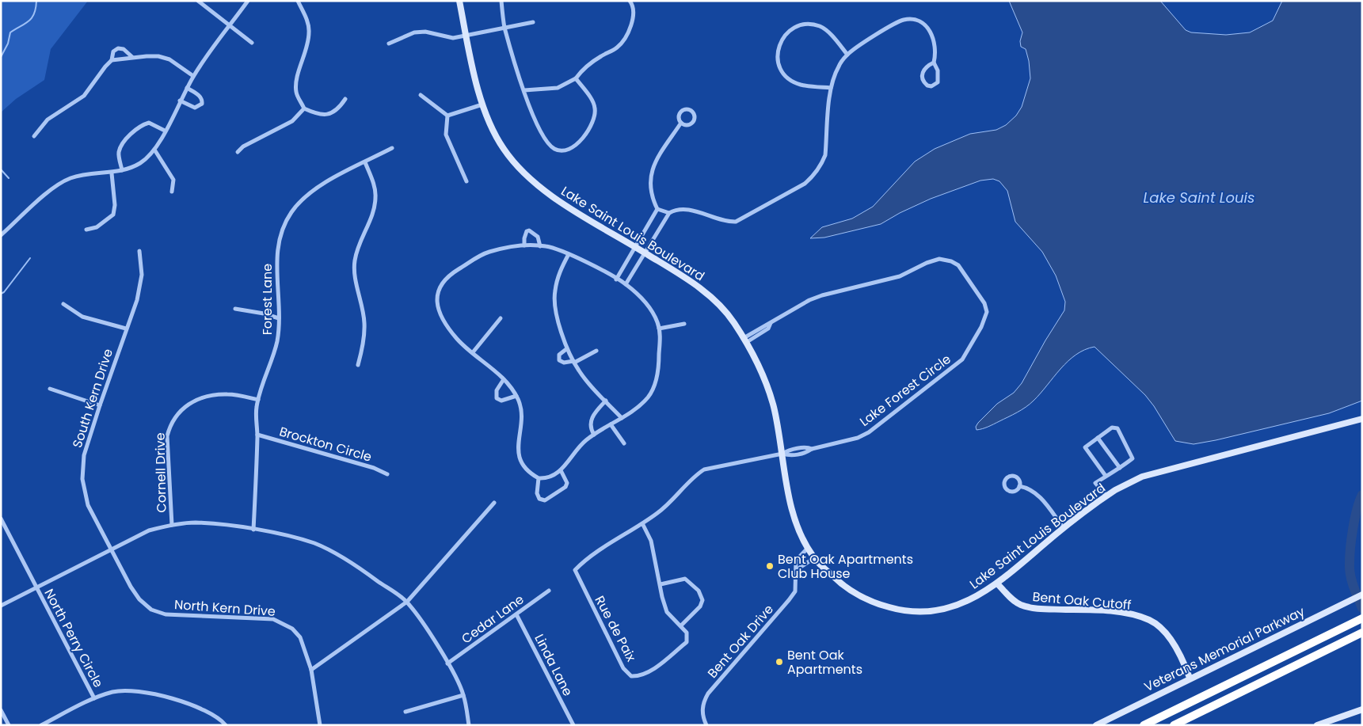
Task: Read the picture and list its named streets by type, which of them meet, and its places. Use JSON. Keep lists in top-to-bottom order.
{
  "streets": {
    "main road": ["Lake Saint Louis Boulevard", "Bent Oak Cutoff", "Veterans Memorial Parkway"],
    "street": [
      "Forest Lane",
      "Lake Forest Circle",
      "South Kern Drive",
      "Brockton Circle",
      "Cornell Drive",
      "North Kern Drive",
      "Cedar Lane",
      "Rue de Paix",
      "North Perry Circle",
      "Bent Oak Drive",
      "Linda Lane"
    ]
  },
  "crossings": [
    ["Lake Saint Louis Boulevard", "Lake Forest Circle"],
    ["Lake Saint Louis Boulevard", "Bent Oak Cutoff"],
    ["Lake Saint Louis Boulevard", "Rue de Paix"],
    ["Lake Saint Louis Boulevard", "Bent Oak Drive"],
    ["Forest Lane", "Brockton Circle"],
    ["Forest Lane", "Cornell Drive"],
    ["Lake Forest Circle", "Rue de Paix"],
    ["South Kern Drive", "North Kern Drive"],
    ["Bent Oak Cutoff", "Veterans Memorial Parkway"],
    ["Cedar Lane", "Linda Lane"]
  ],
  "water": ["Lake Saint Louis"],
  "places": ["Bent Oak Apartments Club House", "Bent Oak Apartments"]
}
